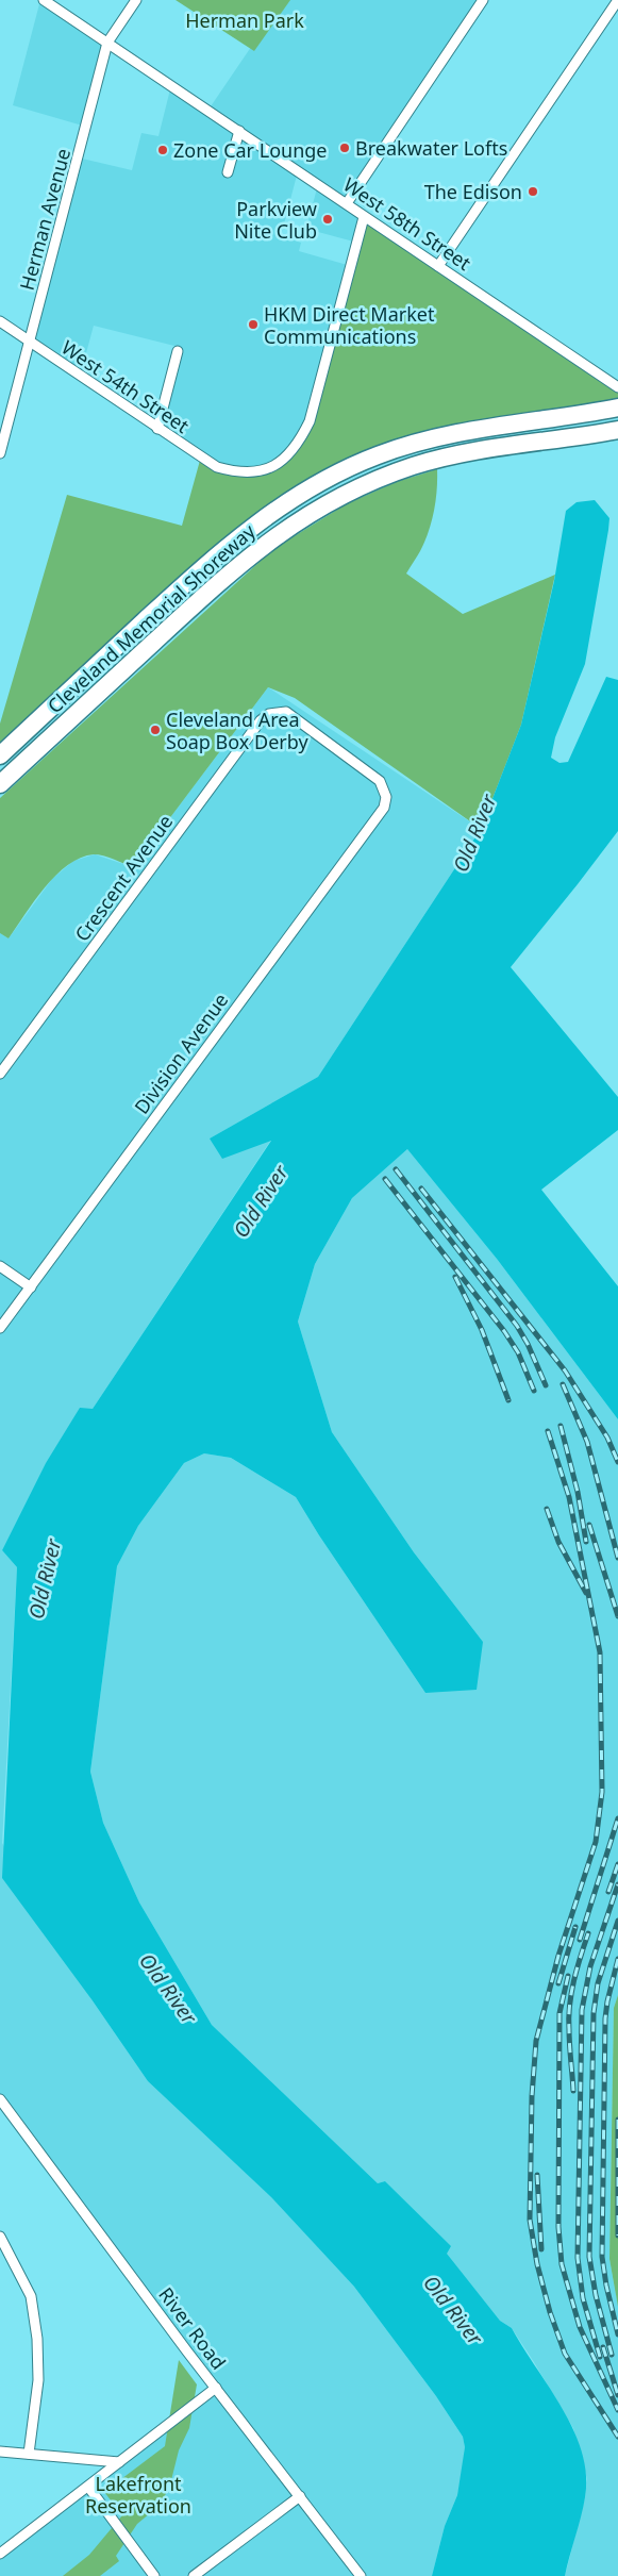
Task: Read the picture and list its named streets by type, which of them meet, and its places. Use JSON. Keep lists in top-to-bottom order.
{
  "streets": {
    "highway": ["Cleveland Memorial Shoreway"],
    "street": [
      "Herman Avenue",
      "West 58th Street",
      "West 54th Street",
      "Crescent Avenue",
      "Division Avenue",
      "River Road"
    ]
  },
  "crossings": [
    ["Herman Avenue", "West 58th Street"],
    ["Herman Avenue", "West 54th Street"],
    ["West 58th Street", "West 54th Street"],
    ["Crescent Avenue", "Division Avenue"]
  ],
  "water": ["Old River"],
  "parks": ["Herman Park", "Lakefront Reservation"],
  "places": [
    "Breakwater Lofts",
    "Zone Car Lounge",
    "The Edison",
    "Parkview Nite Club",
    "HKM Direct Market Communications",
    "Cleveland Area Soap Box Derby"
  ]
}
